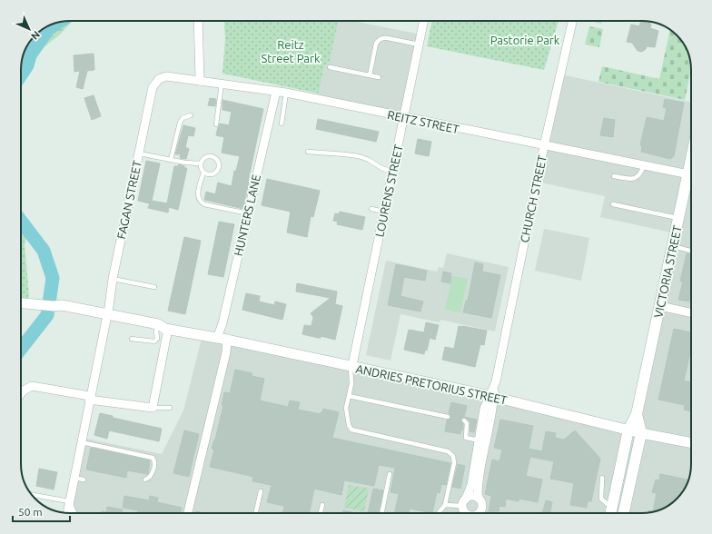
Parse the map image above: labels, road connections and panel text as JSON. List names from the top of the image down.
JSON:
{
  "streets": {
    "main road": ["VICTORIA STREET"],
    "street": [
      "REITZ STREET",
      "LOURENS STREET",
      "CHURCH STREET",
      "FAGAN STREET",
      "HUNTERS LANE",
      "ANDRIES PRETORIUS STREET"
    ]
  },
  "crossings": [
    ["REITZ STREET", "LOURENS STREET"],
    ["REITZ STREET", "CHURCH STREET"],
    ["REITZ STREET", "FAGAN STREET"],
    ["REITZ STREET", "HUNTERS LANE"],
    ["LOURENS STREET", "ANDRIES PRETORIUS STREET"],
    ["CHURCH STREET", "ANDRIES PRETORIUS STREET"],
    ["FAGAN STREET", "ANDRIES PRETORIUS STREET"],
    ["HUNTERS LANE", "ANDRIES PRETORIUS STREET"],
    ["VICTORIA STREET", "ANDRIES PRETORIUS STREET"]
  ],
  "parks": ["Pastorie Park", "Reitz Street Park"],
  "scale_bar": "50 m",
  "north": "bottom right"
}
